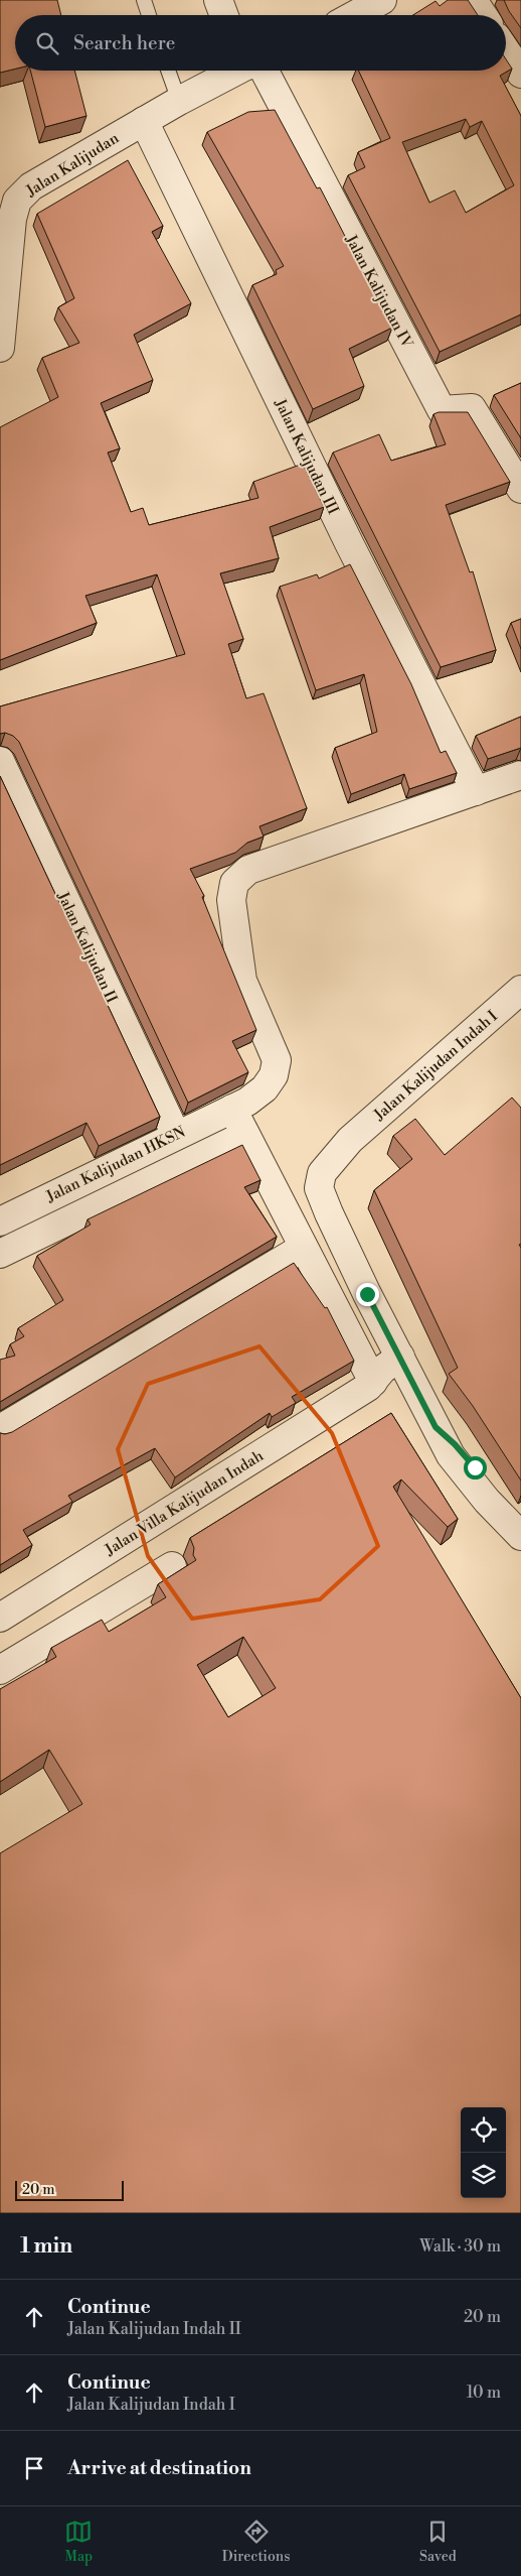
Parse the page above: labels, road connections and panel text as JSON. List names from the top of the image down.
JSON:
{
  "streets": {
    "street": [
      "Jalan Kalijudan",
      "Jalan Kalijudan IV",
      "Jalan Kalijudan III",
      "Jalan Kalijudan II",
      "Jalan Kalijudan Indah I",
      "Jalan Kalijudan HKSN",
      "Jalan Villa Kalijudan Indah"
    ]
  },
  "crossings": [
    ["Jalan Kalijudan", "Jalan Kalijudan III"],
    ["Jalan Kalijudan III", "Jalan Kalijudan HKSN"],
    ["Jalan Kalijudan II", "Jalan Kalijudan HKSN"]
  ],
  "scale_bar": "20 m",
  "page": {
    "search": "Search here",
    "scale": "20 m",
    "heading": ["1 min", "Walk · 30 m"],
    "list": [
      ["Continue", "Jalan Kalijudan Indah II", "20 m"],
      ["Continue", "Jalan Kalijudan Indah I", "10 m"],
      "Arrive at destination"
    ],
    "nav": ["Map", "Directions", "Saved"]
  }
}
